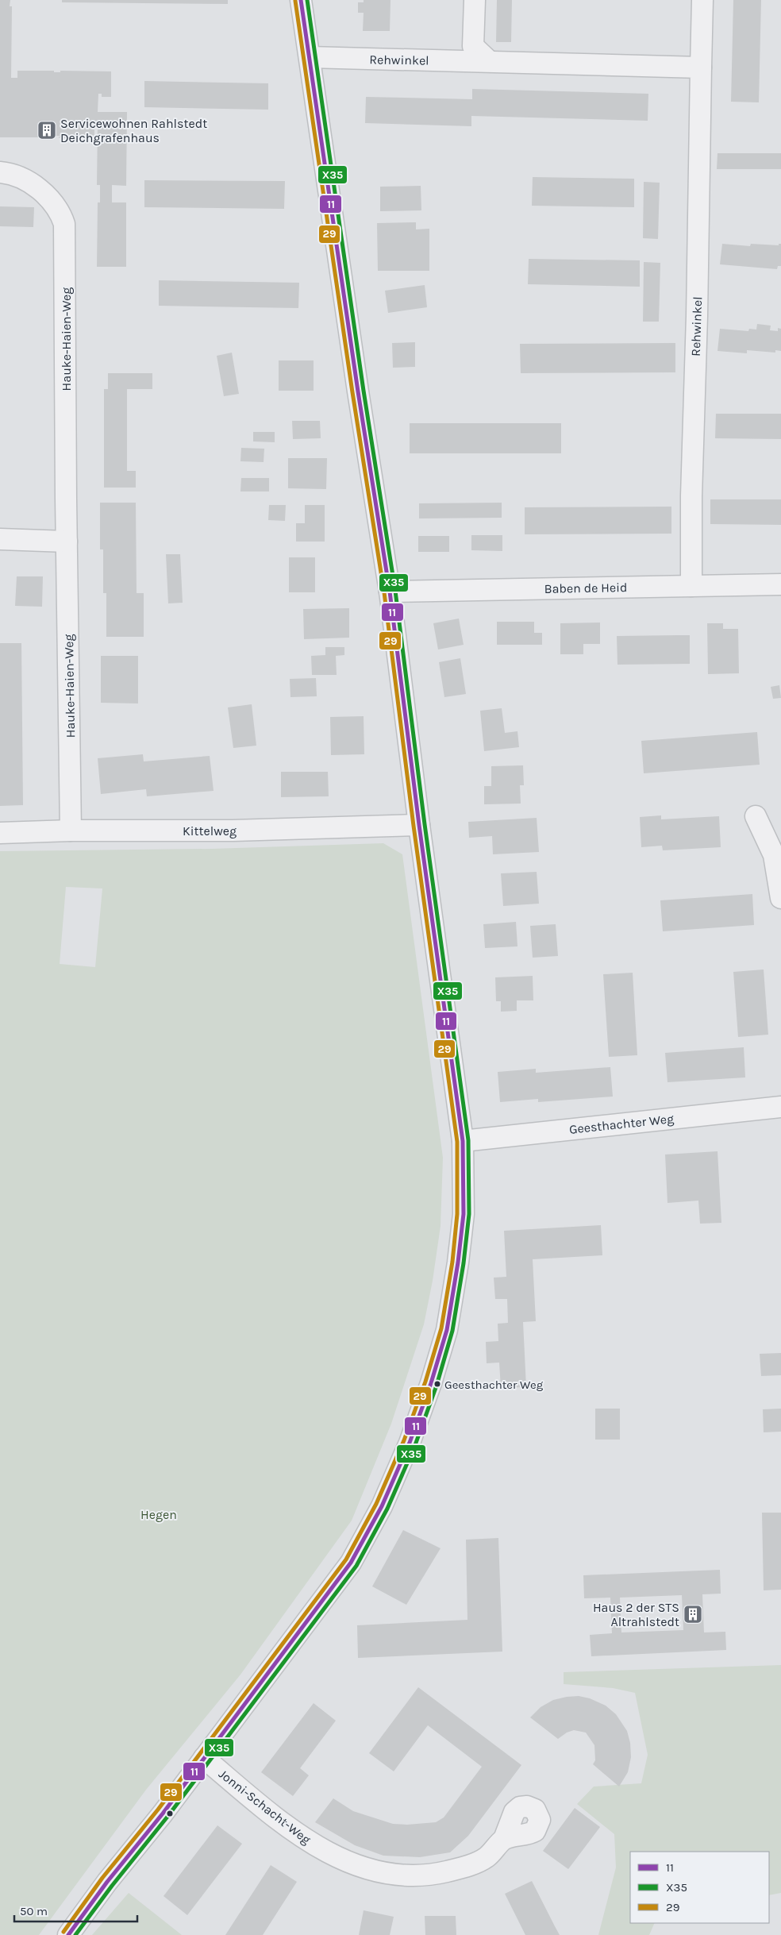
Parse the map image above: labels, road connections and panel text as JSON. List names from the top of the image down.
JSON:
{
  "streets": {
    "street": [
      "Rehwinkel",
      "Hauke-Haien-Weg",
      "Baben de Heid",
      "Kittelweg",
      "Geesthachter Weg",
      "Jonni-Schacht-Weg"
    ]
  },
  "crossings": [
    ["Rehwinkel", "Baben de Heid"],
    ["Hauke-Haien-Weg", "Kittelweg"]
  ],
  "parks": ["Hegen"],
  "places": {
    "building": ["Servicewohnen Rahlstedt Deichgrafenhaus", "Haus 2 der STS Altrahlstedt"],
    "other": ["Geesthachter Weg"]
  },
  "lines": ["transit line 11", "transit line X35", "transit line 29"],
  "legend": ["11", "X35", "29"],
  "scale_bar": "50 m"
}
